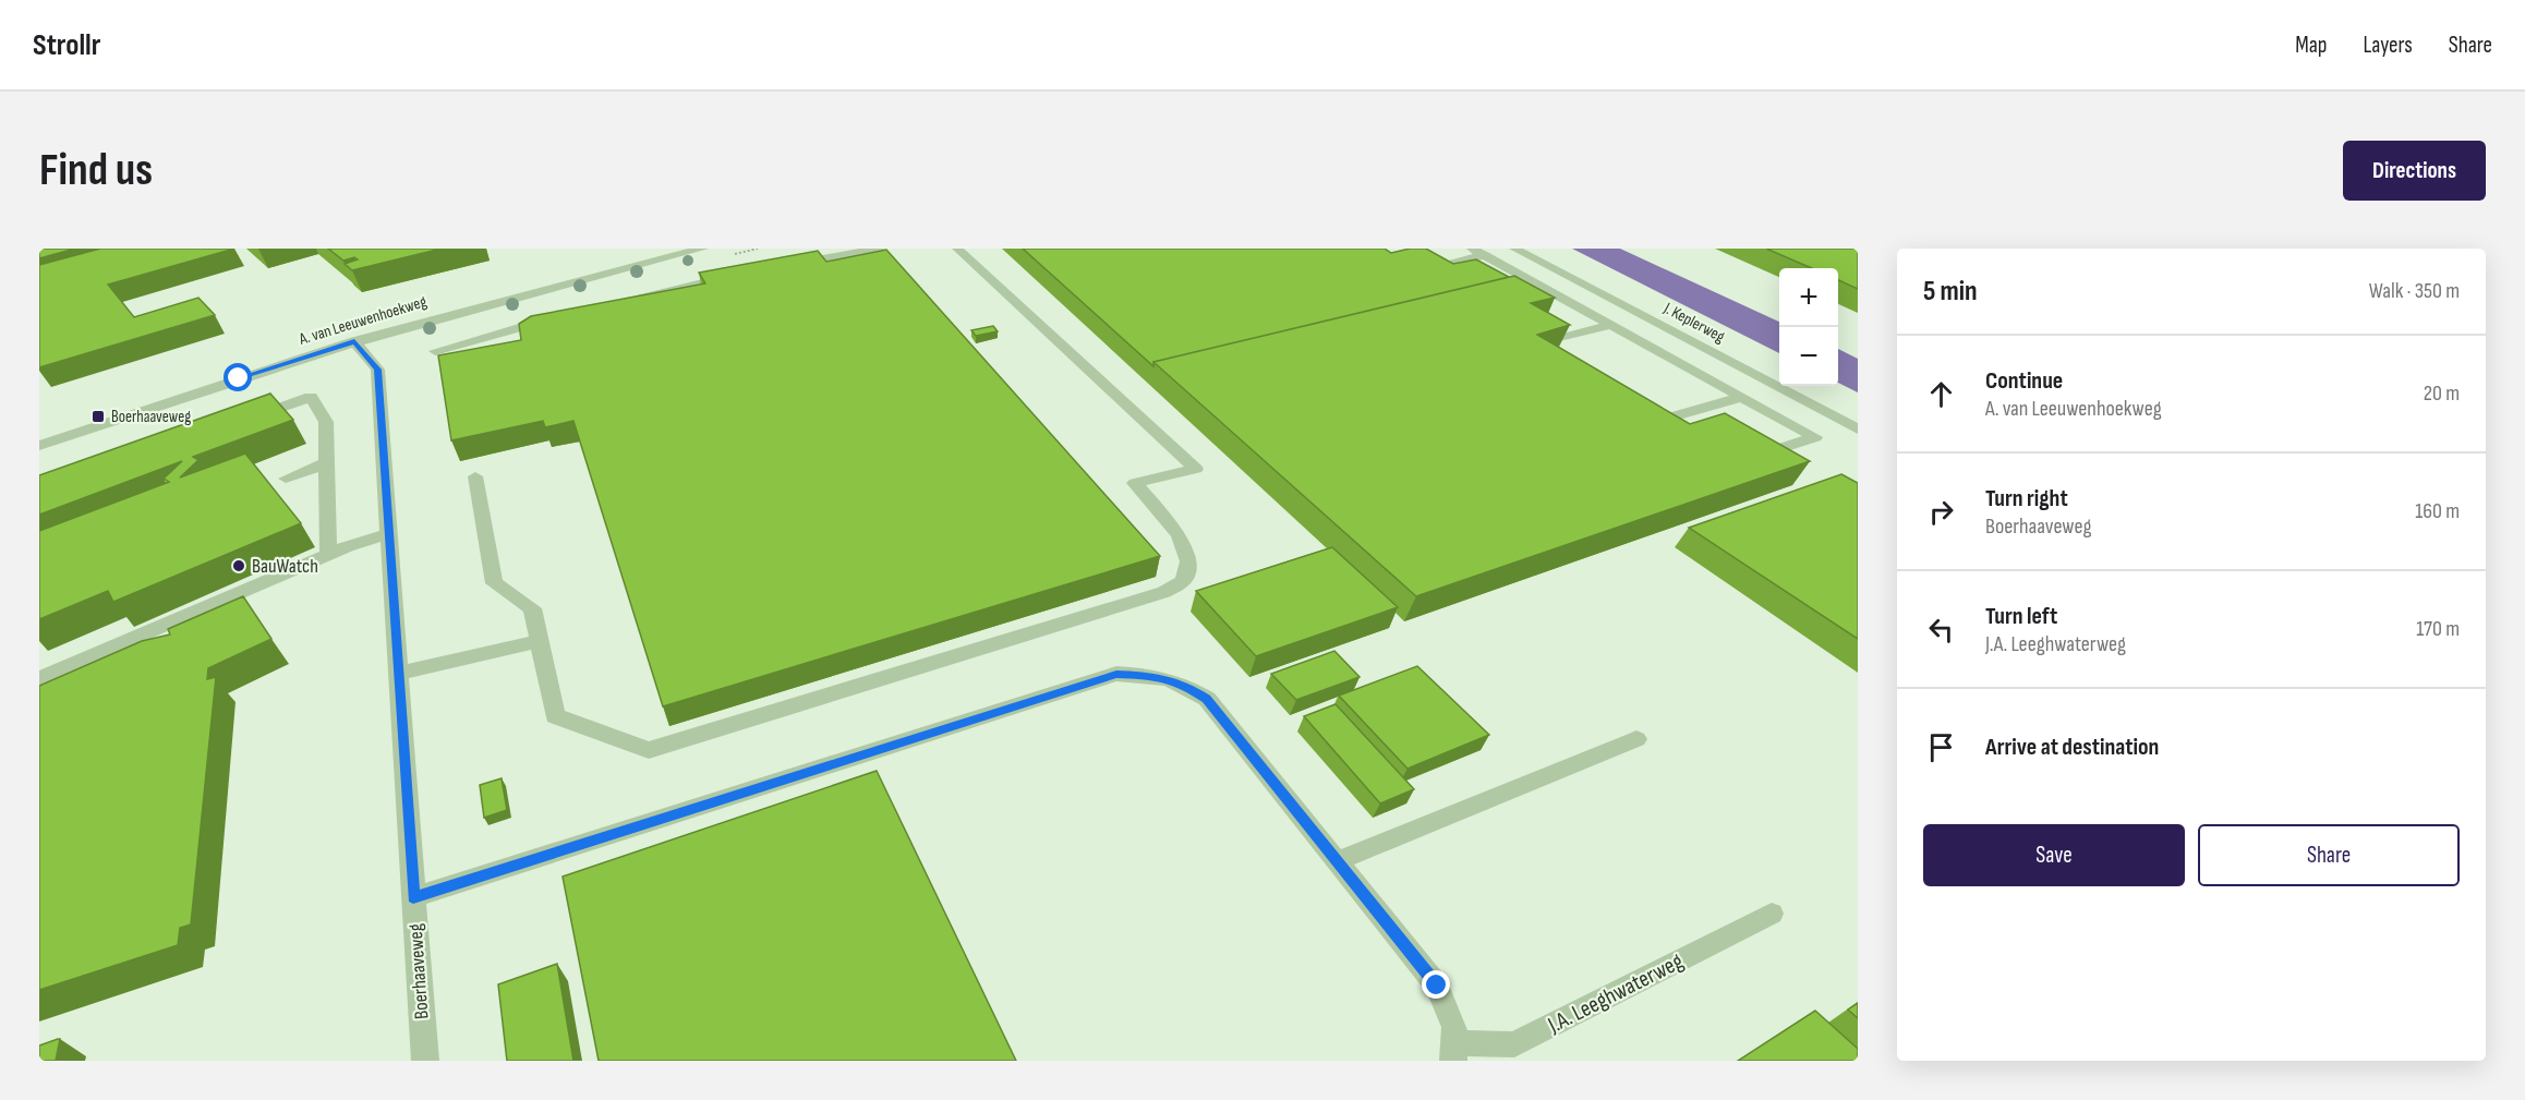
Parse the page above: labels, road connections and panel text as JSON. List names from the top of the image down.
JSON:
{
  "streets": {
    "street": [
      "A. van Leeuwenhoekweg",
      "J. Keplerweg",
      "Boerhaaveweg",
      "J.A. Leeghwaterweg"
    ]
  },
  "crossings": [
    ["A. van Leeuwenhoekweg", "Boerhaaveweg"],
    ["Boerhaaveweg", "J.A. Leeghwaterweg"]
  ],
  "places": {
    "transit": ["Boerhaaveweg"],
    "other": ["BauWatch"]
  },
  "page": {
    "header": "Strollr",
    "nav": ["Map", "Layers", "Share"],
    "buttons": [
      "Directions",
      ["Save", "Share"]
    ],
    "title": "Find us",
    "heading": ["5 min", "Walk · 350 m"],
    "map_buttons": ["+", "−"],
    "list": [
      ["Continue", "A. van Leeuwenhoekweg", "20 m"],
      ["Turn right", "Boerhaaveweg", "160 m"],
      ["Turn left", "J.A. Leeghwaterweg", "170 m"],
      "Arrive at destination"
    ]
  }
}
